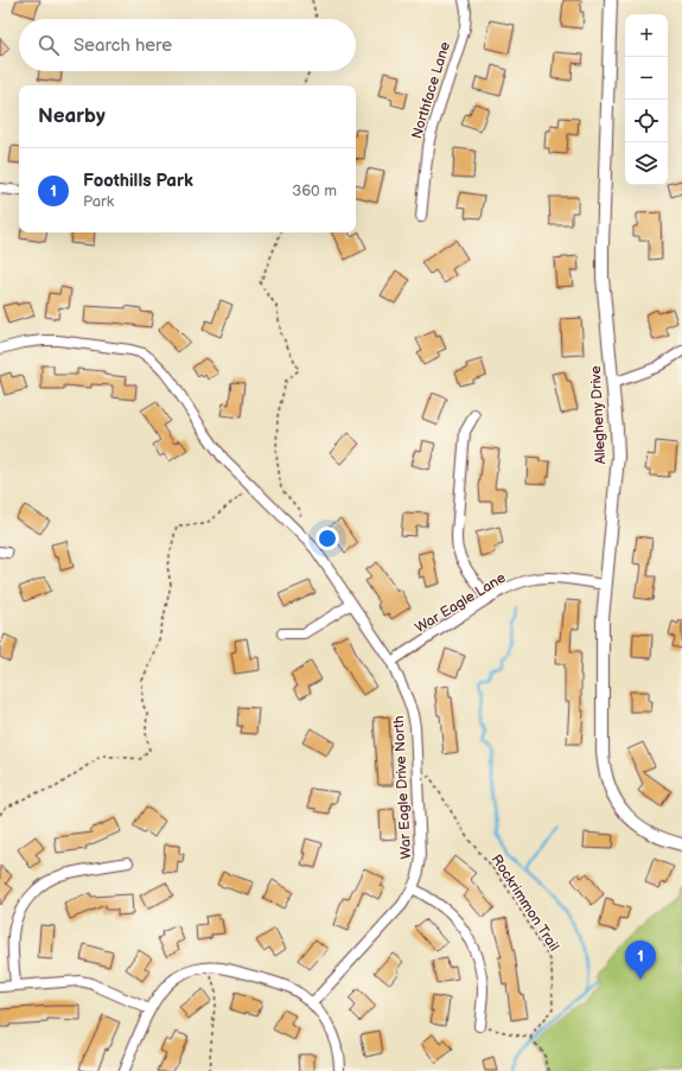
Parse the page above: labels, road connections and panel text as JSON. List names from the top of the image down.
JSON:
{
  "streets": {
    "street": [
      "Northface Lane",
      "Allegheny Drive",
      "War Eagle Lane",
      "War Eagle Drive North"
    ],
    "path": ["Rockrimmon Trail"]
  },
  "crossings": [
    ["Allegheny Drive", "War Eagle Lane"],
    ["War Eagle Lane", "War Eagle Drive North"],
    ["War Eagle Drive North", "Rockrimmon Trail"]
  ],
  "page": {
    "map_buttons": ["+", "−"],
    "search": "Search here",
    "heading": "Nearby",
    "list": [
      {
        "mark": "1",
        "name": "Foothills Park",
        "note": "Park",
        "value": "360 m"
      }
    ],
    "pins": "1"
  }
}
